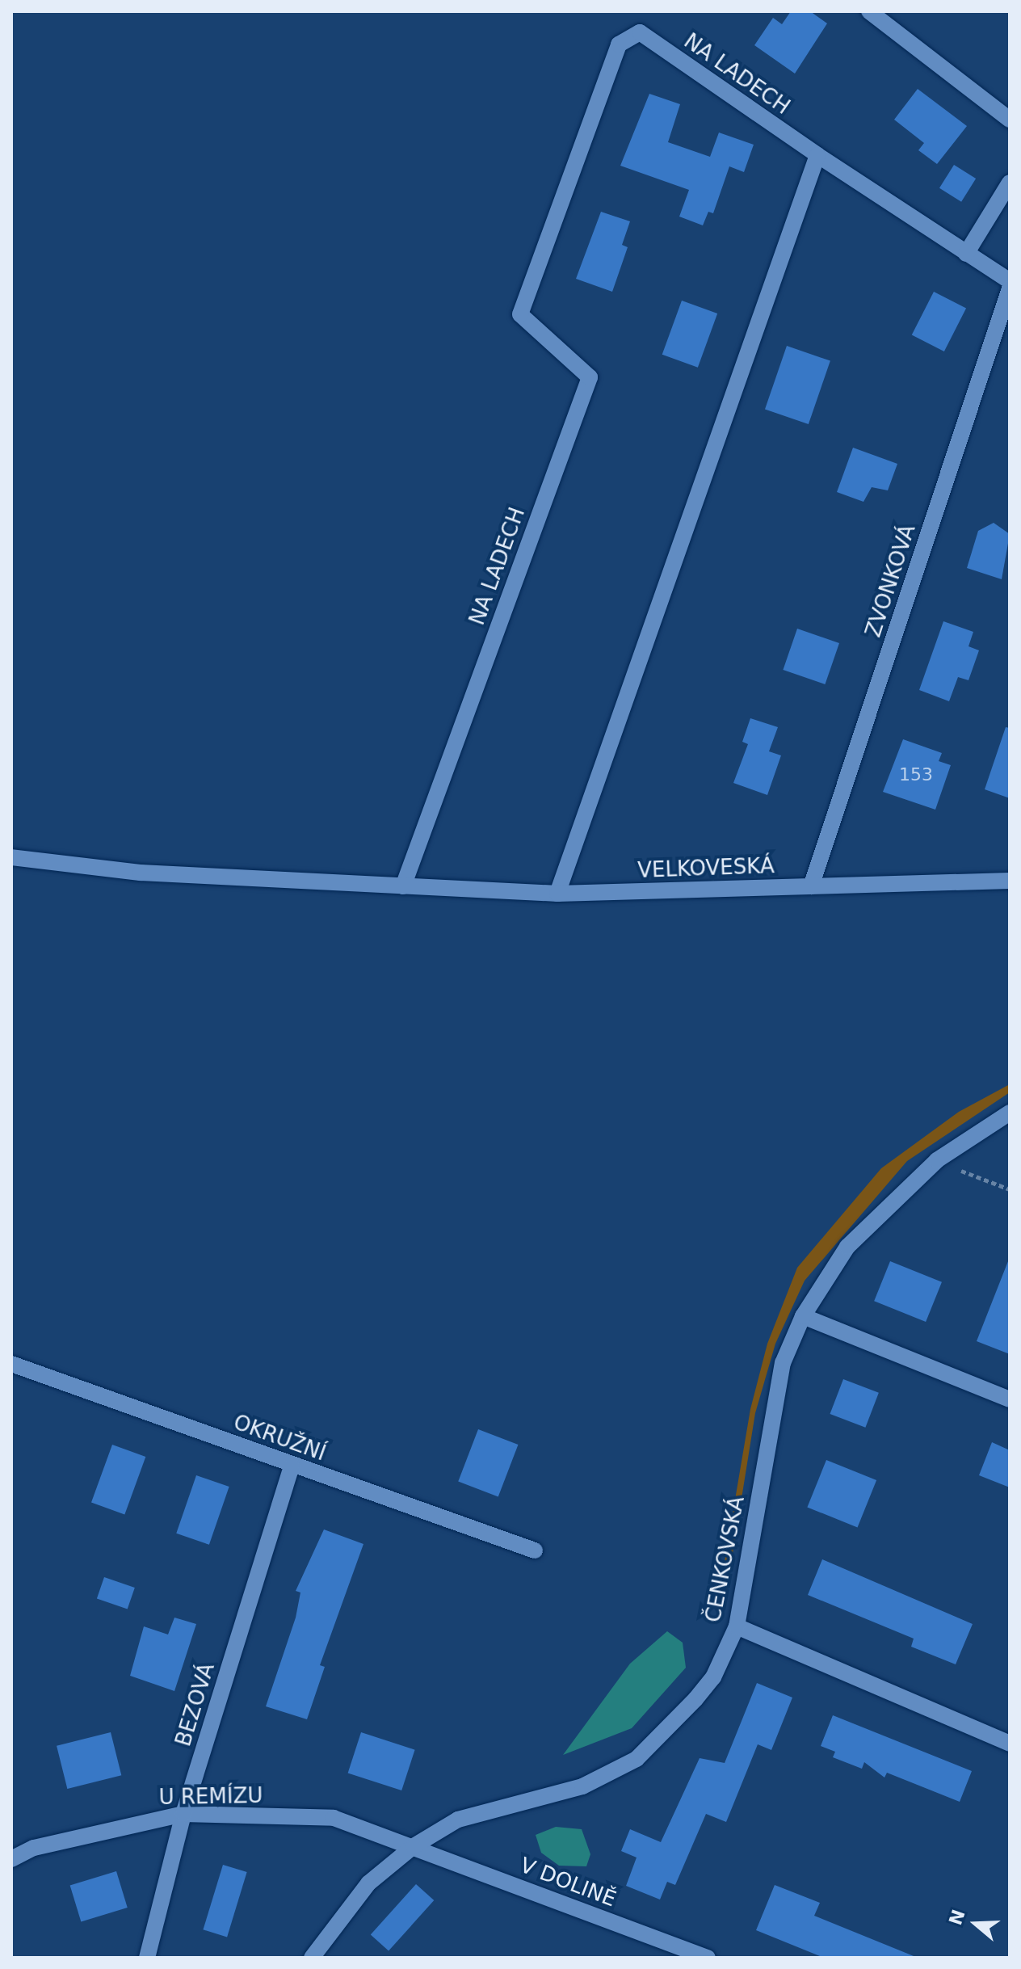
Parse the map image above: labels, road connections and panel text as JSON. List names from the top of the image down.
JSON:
{
  "streets": {
    "street": [
      "NA LADECH",
      "ZVONKOVÁ",
      "VELKOVESKÁ",
      "OKRUŽNÍ",
      "ČENKOVSKÁ",
      "BEZOVÁ",
      "U REMÍZU",
      "V DOLINĚ"
    ]
  },
  "crossings": [
    ["NA LADECH", "VELKOVESKÁ"],
    ["ZVONKOVÁ", "VELKOVESKÁ"],
    ["OKRUŽNÍ", "BEZOVÁ"],
    ["ČENKOVSKÁ", "U REMÍZU"],
    ["ČENKOVSKÁ", "V DOLINĚ"],
    ["BEZOVÁ", "U REMÍZU"],
    ["U REMÍZU", "V DOLINĚ"]
  ],
  "house_numbers": ["153"],
  "north": "left"
}
